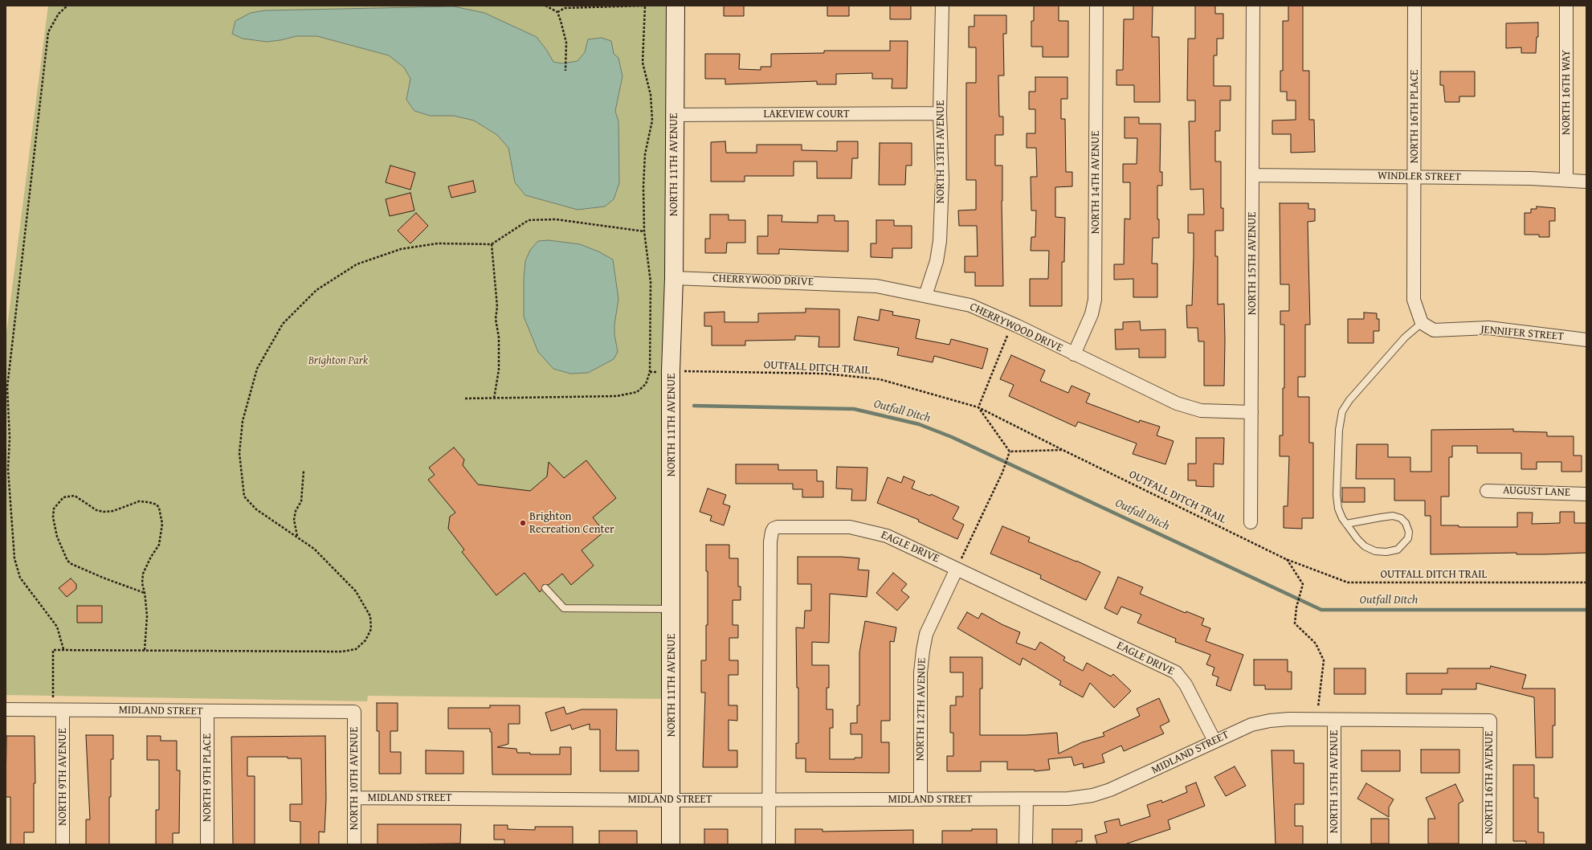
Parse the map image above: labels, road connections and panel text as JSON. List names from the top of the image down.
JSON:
{
  "streets": {
    "street": [
      "NORTH 16TH WAY",
      "LAKEVIEW COURT",
      "NORTH 16TH PLACE",
      "NORTH 13TH AVENUE",
      "NORTH 11TH AVENUE",
      "WINDLER STREET",
      "NORTH 14TH AVENUE",
      "NORTH 15TH AVENUE",
      "CHERRYWOOD DRIVE",
      "JENNIFER STREET",
      "AUGUST LANE",
      "EAGLE DRIVE",
      "NORTH 12TH AVENUE",
      "MIDLAND STREET",
      "NORTH 9TH AVENUE",
      "NORTH 9TH PLACE",
      "NORTH 10TH AVENUE",
      "NORTH 16TH AVENUE"
    ],
    "path": ["OUTFALL DITCH TRAIL"]
  },
  "crossings": [
    ["NORTH 16TH WAY", "WINDLER STREET"],
    ["LAKEVIEW COURT", "NORTH 13TH AVENUE"],
    ["LAKEVIEW COURT", "NORTH 11TH AVENUE"],
    ["NORTH 16TH PLACE", "WINDLER STREET"],
    ["NORTH 16TH PLACE", "JENNIFER STREET"],
    ["NORTH 13TH AVENUE", "CHERRYWOOD DRIVE"],
    ["NORTH 11TH AVENUE", "CHERRYWOOD DRIVE"],
    ["NORTH 11TH AVENUE", "OUTFALL DITCH TRAIL"],
    ["NORTH 11TH AVENUE", "MIDLAND STREET"],
    ["WINDLER STREET", "NORTH 15TH AVENUE"],
    ["NORTH 14TH AVENUE", "CHERRYWOOD DRIVE"],
    ["NORTH 15TH AVENUE", "CHERRYWOOD DRIVE"],
    ["NORTH 15TH AVENUE", "MIDLAND STREET"],
    ["OUTFALL DITCH TRAIL", "MIDLAND STREET"],
    ["EAGLE DRIVE", "NORTH 12TH AVENUE"],
    ["EAGLE DRIVE", "MIDLAND STREET"],
    ["NORTH 12TH AVENUE", "MIDLAND STREET"],
    ["MIDLAND STREET", "NORTH 9TH AVENUE"],
    ["MIDLAND STREET", "NORTH 9TH PLACE"],
    ["MIDLAND STREET", "NORTH 10TH AVENUE"],
    ["MIDLAND STREET", "NORTH 16TH AVENUE"]
  ],
  "water": ["Outfall Ditch"],
  "parks": ["Brighton Park"],
  "places": ["Brighton Recreation Center"]
}
